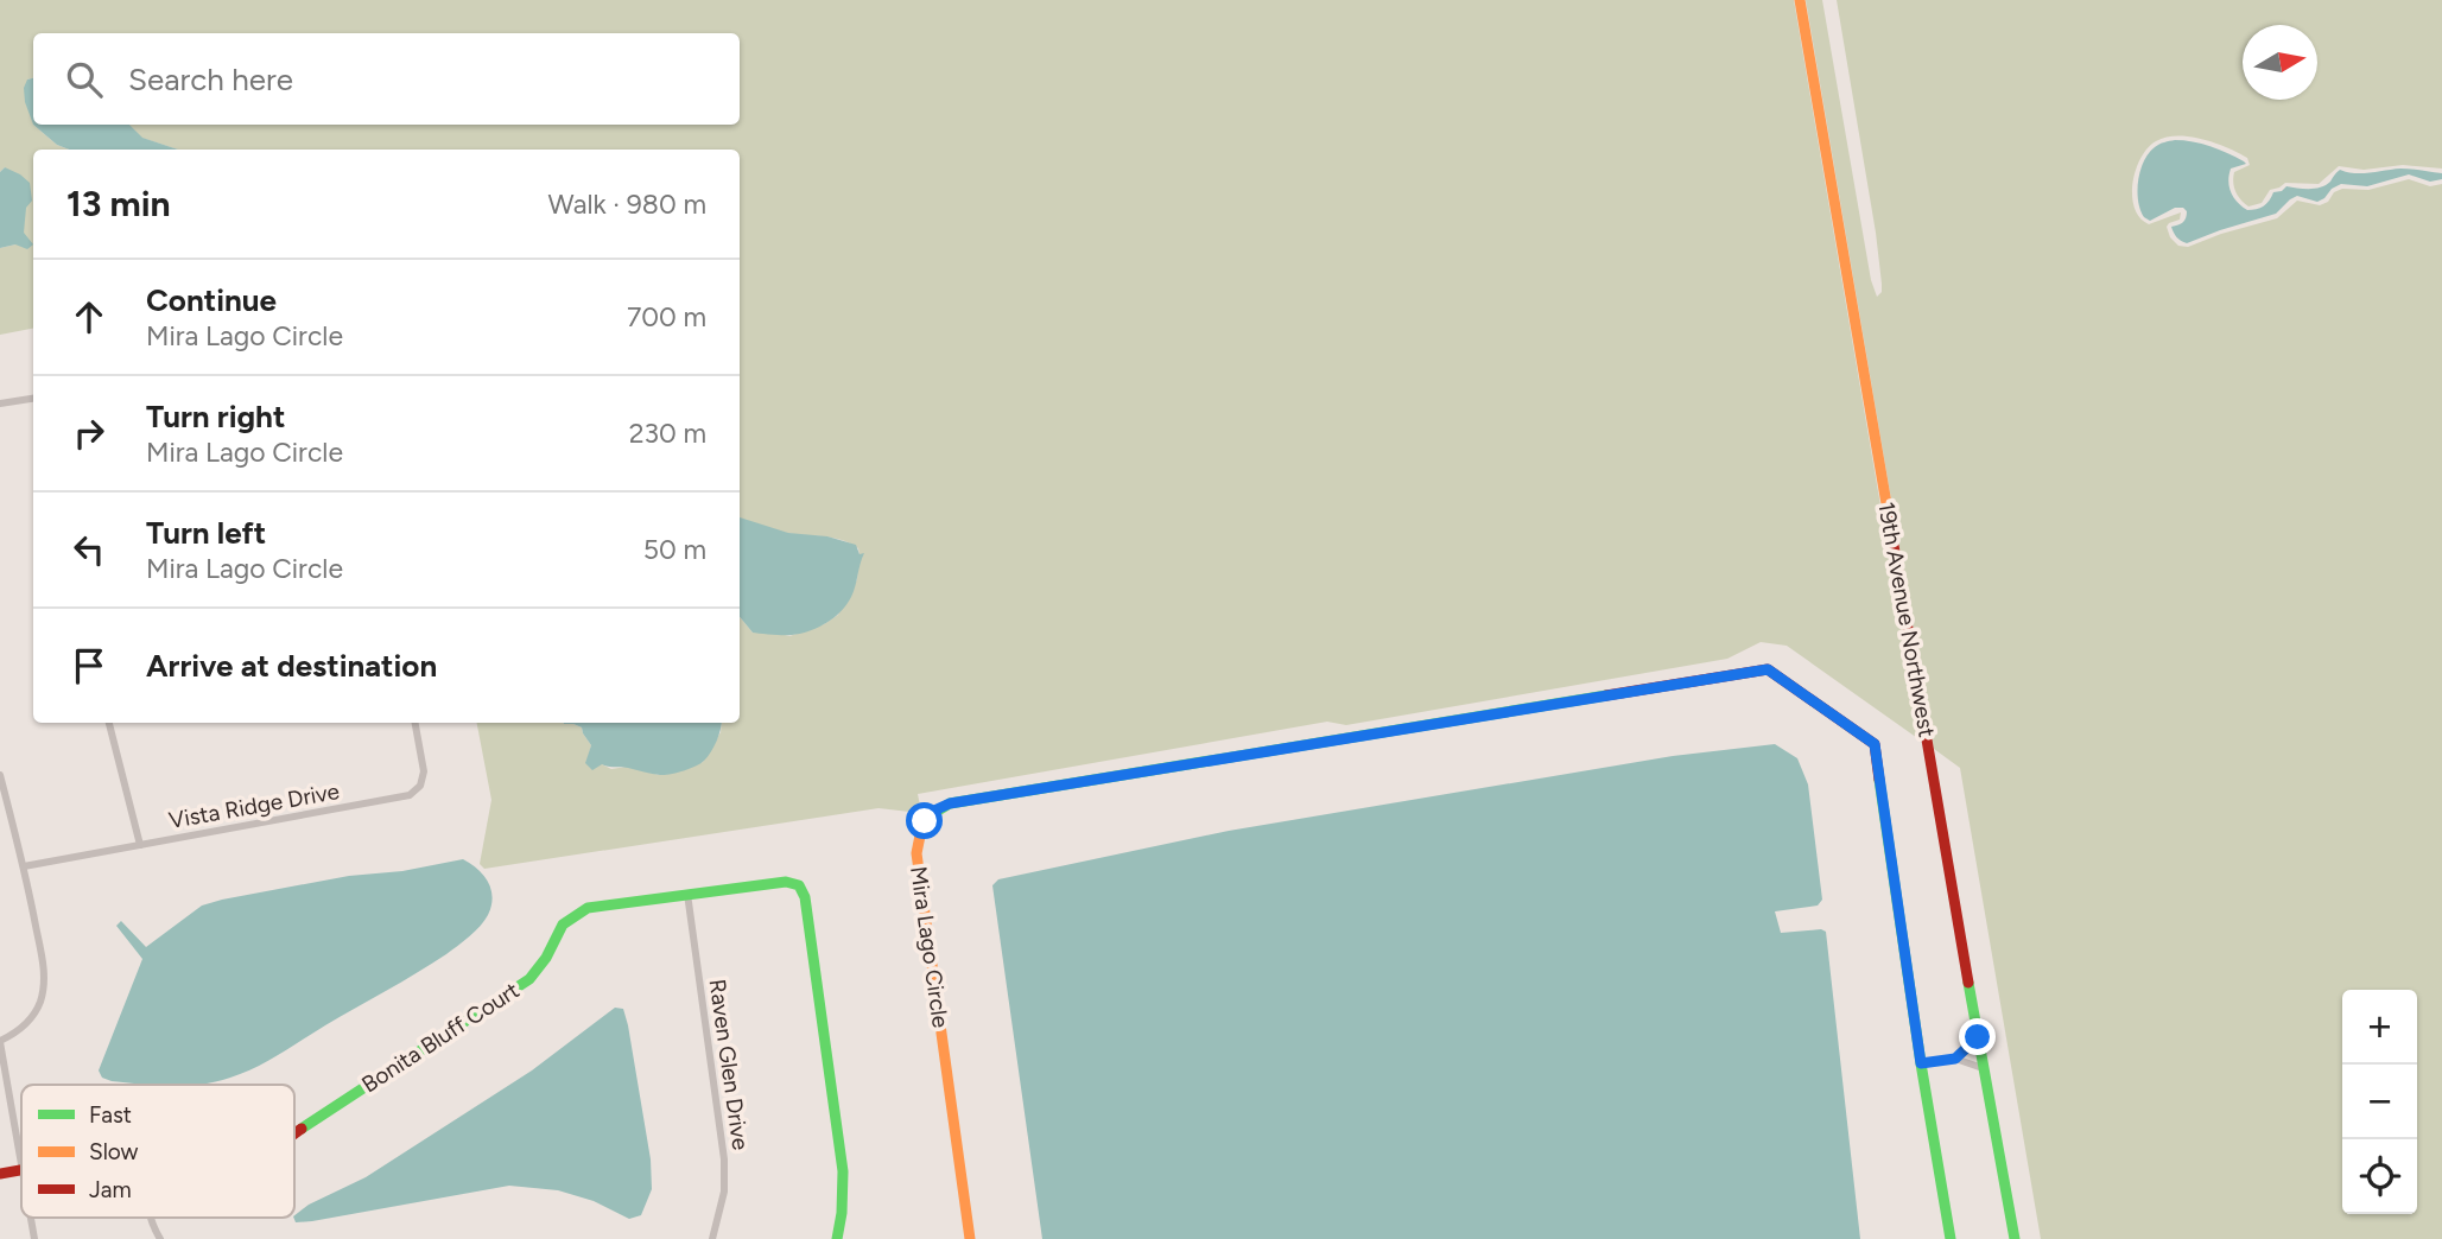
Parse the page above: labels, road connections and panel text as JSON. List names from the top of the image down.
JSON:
{
  "streets": {
    "street": [
      "19th Avenue Northwest",
      "Vista Ridge Drive",
      "Mira Lago Circle",
      "Bonita Bluff Court",
      "Raven Glen Drive"
    ]
  },
  "crossings": [
    ["Bonita Bluff Court", "Raven Glen Drive"]
  ],
  "legend": ["Fast", "Slow", "Jam"],
  "north": "right",
  "page": {
    "search": "Search here",
    "heading": ["13 min", "Walk · 980 m"],
    "list": [
      ["Continue", "Mira Lago Circle", "700 m"],
      ["Turn right", "Mira Lago Circle", "230 m"],
      ["Turn left", "Mira Lago Circle", "50 m"],
      "Arrive at destination"
    ],
    "map_buttons": ["+", "−"]
  }
}
